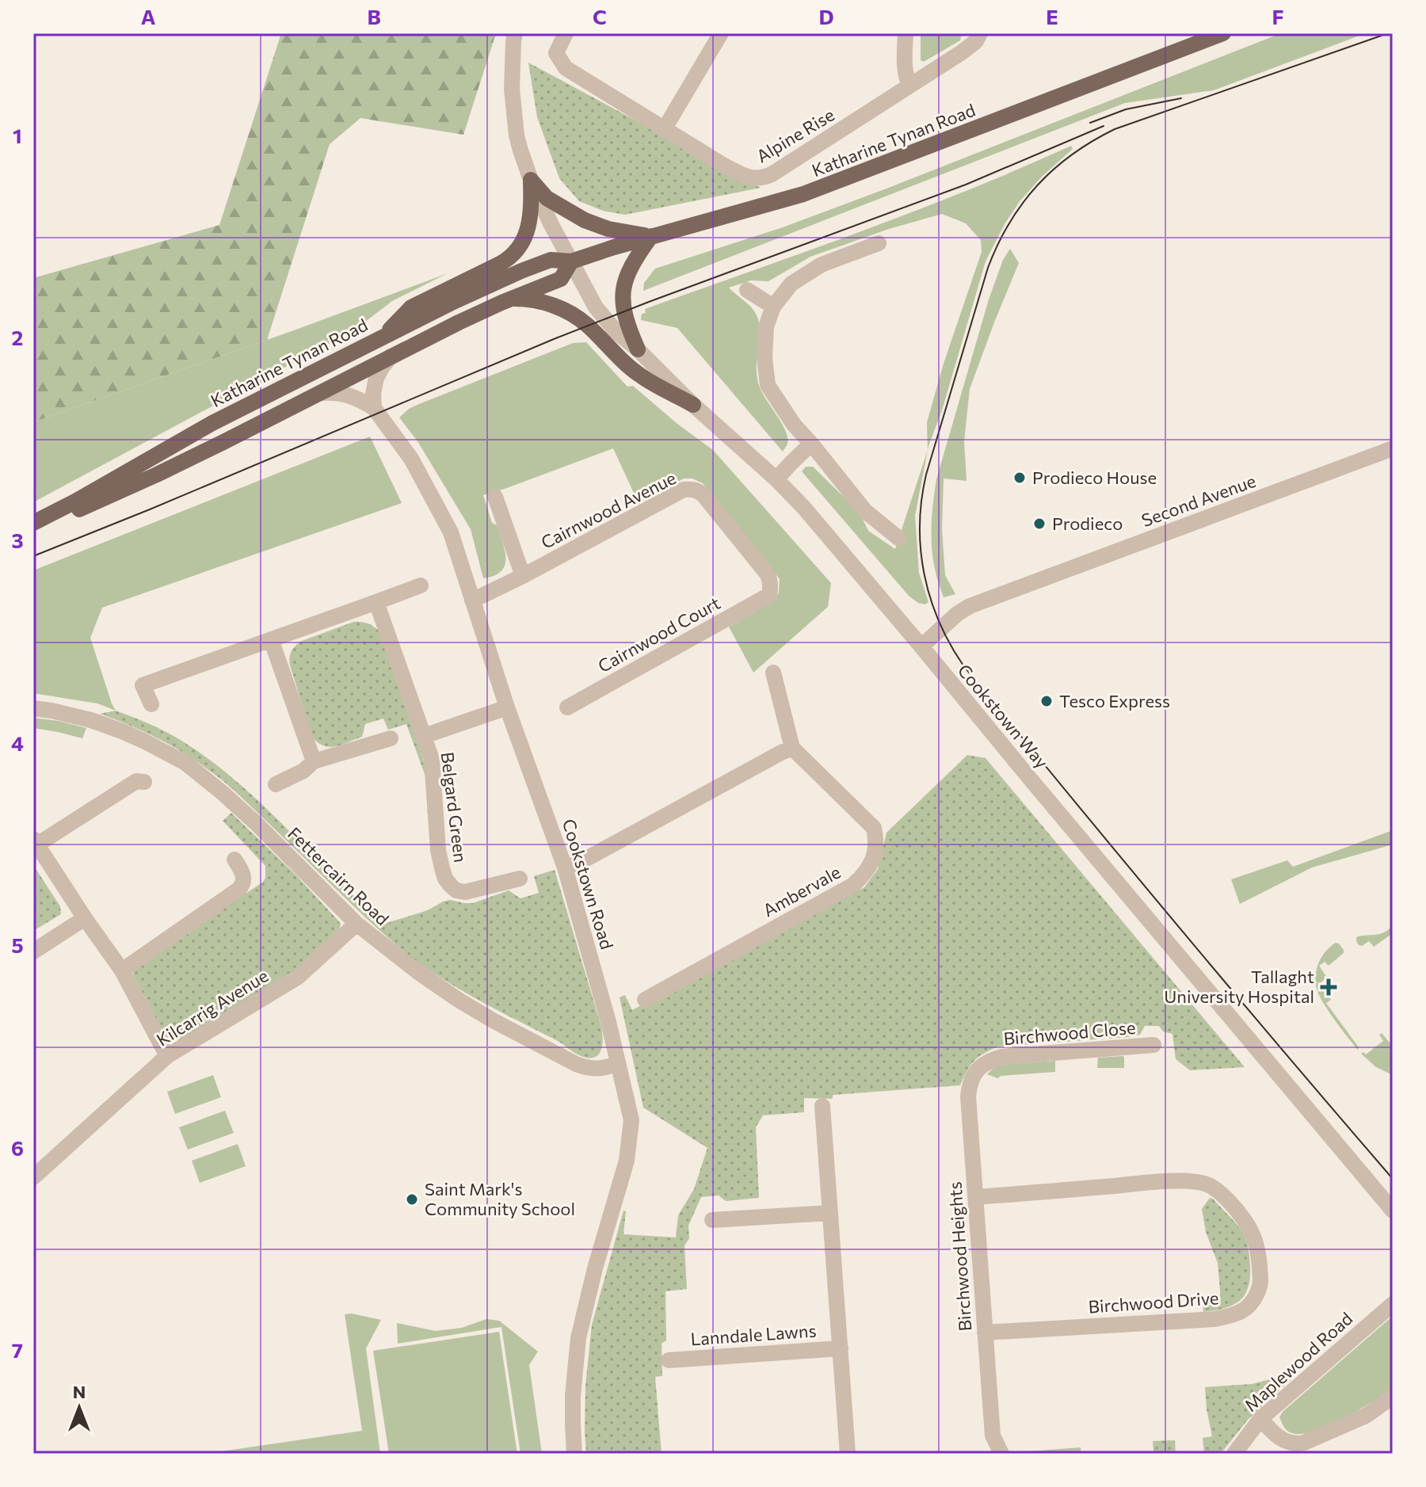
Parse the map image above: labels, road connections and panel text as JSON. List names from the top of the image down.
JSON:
{
  "streets": {
    "main road": ["Katharine Tynan Road"],
    "street": [
      "Alpine Rise",
      "Second Avenue",
      "Cairnwood Avenue",
      "Cairnwood Court",
      "Cookstown Way",
      "Belgard Green",
      "Fettercairn Road",
      "Cookstown Road",
      "Ambervale",
      "Kilcarrig Avenue",
      "Birchwood Close",
      "Birchwood Heights",
      "Birchwood Drive",
      "Lanndale Lawns",
      "Maplewood Road"
    ]
  },
  "crossings": [
    ["Katharine Tynan Road", "Cookstown Way"],
    ["Second Avenue", "Cookstown Way"],
    ["Cairnwood Avenue", "Cairnwood Court"],
    ["Cairnwood Avenue", "Cookstown Road"],
    ["Belgard Green", "Cookstown Road"],
    ["Fettercairn Road", "Cookstown Road"],
    ["Fettercairn Road", "Kilcarrig Avenue"],
    ["Birchwood Close", "Birchwood Heights"],
    ["Birchwood Heights", "Birchwood Drive"]
  ],
  "places": {
    "other": [
      "Prodieco House",
      "Prodieco",
      "Tesco Express",
      "Saint Mark's Community School"
    ],
    "health": ["Tallaght University Hospital"]
  },
  "north": "top",
  "grid": {
    "columns": [
      "A",
      "B",
      "C",
      "D",
      "E",
      "F"
    ],
    "rows": [
      "1",
      "2",
      "3",
      "4",
      "5",
      "6",
      "7"
    ]
  }
}
